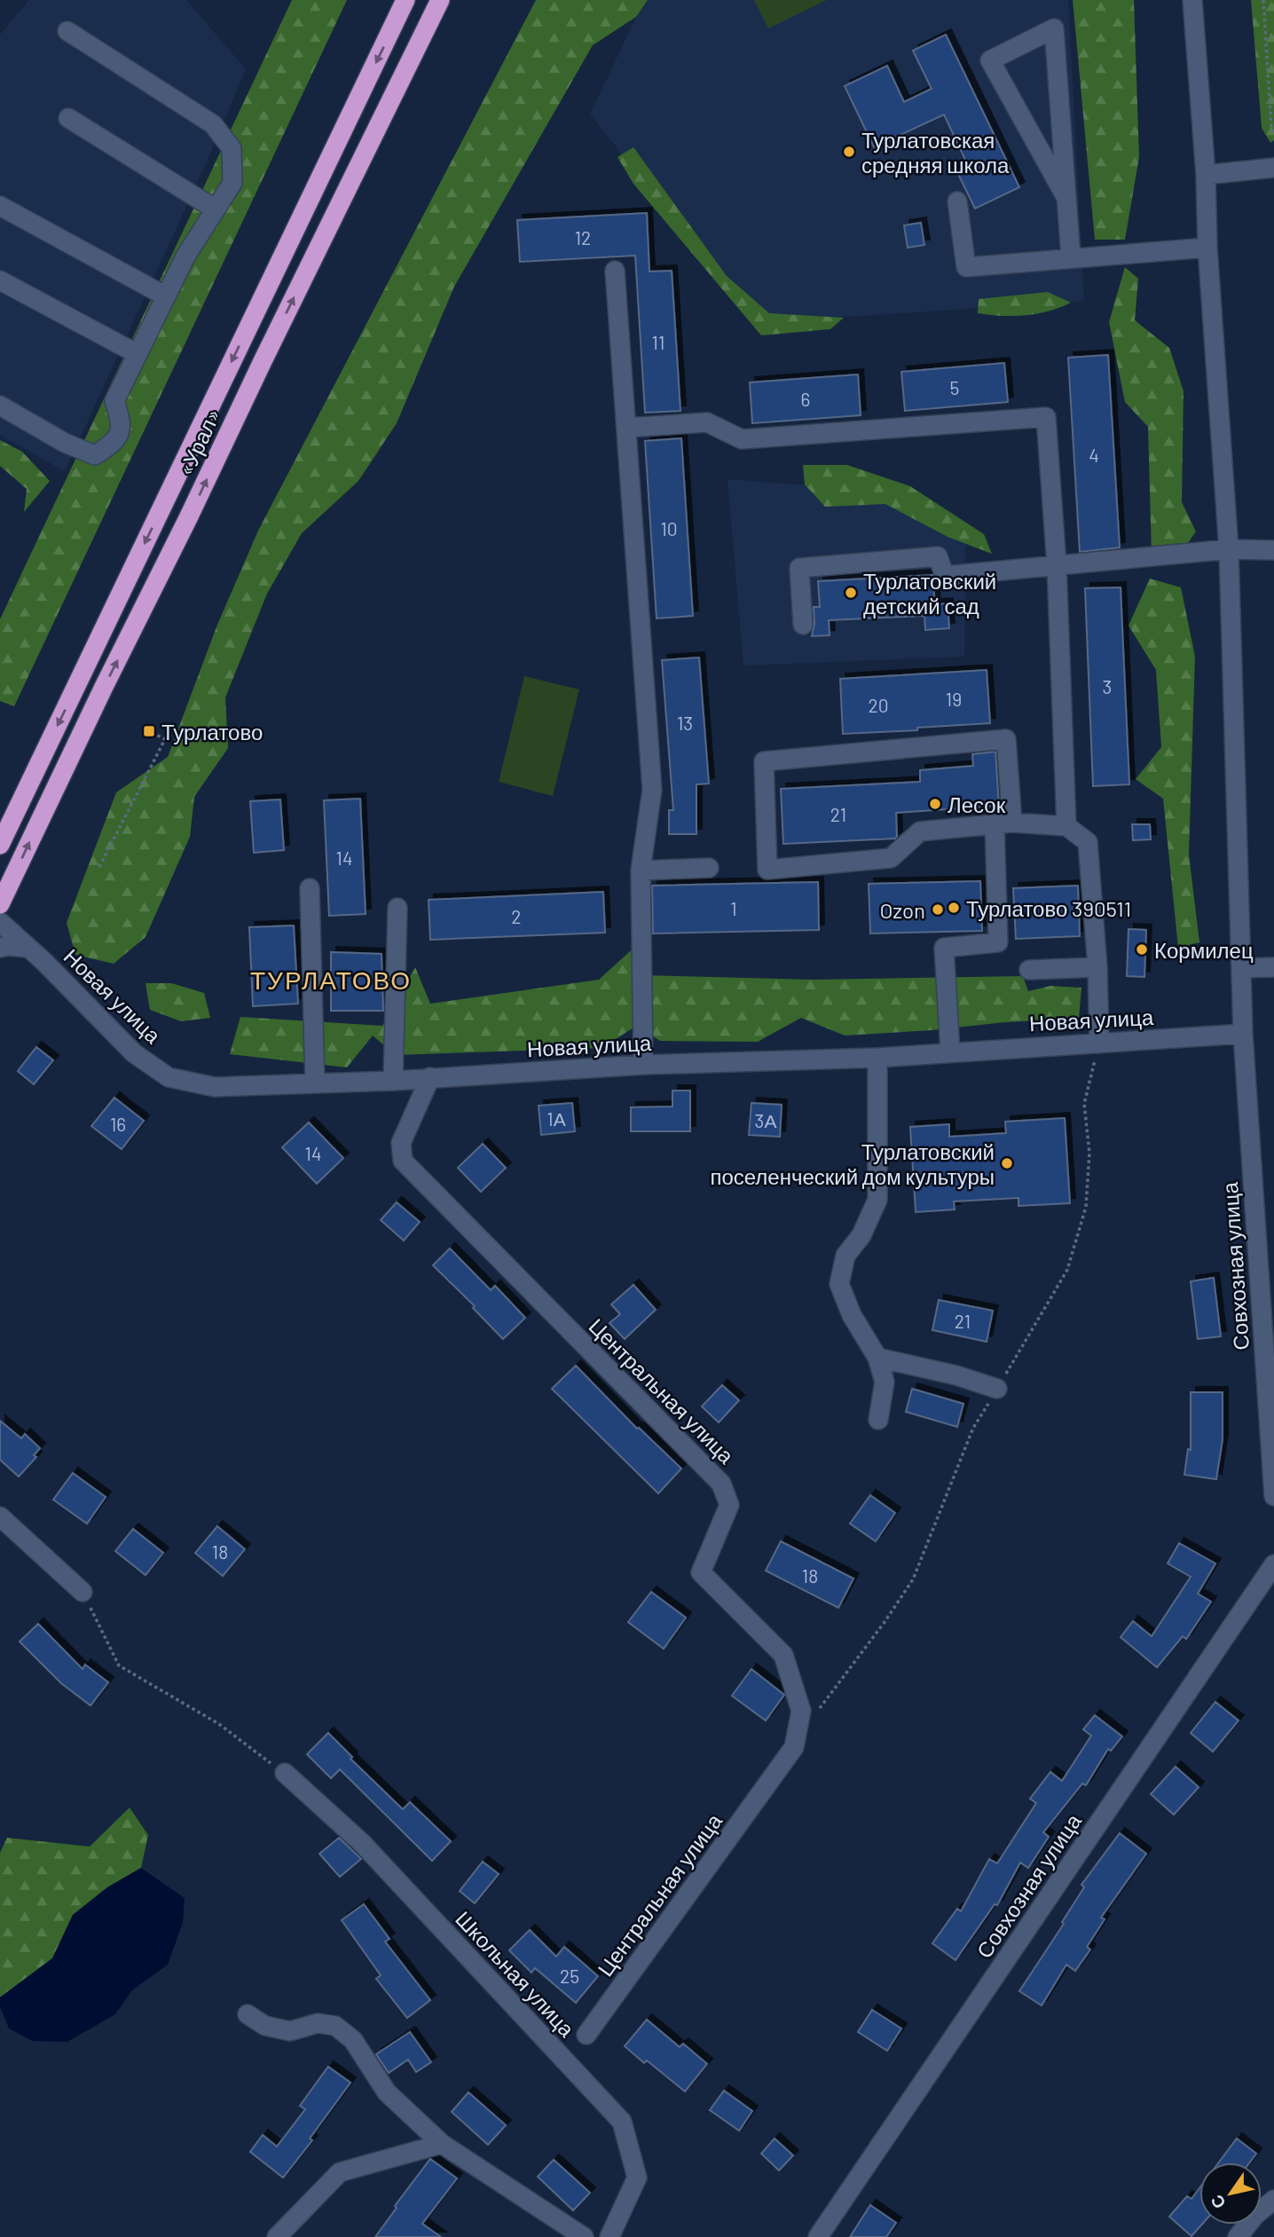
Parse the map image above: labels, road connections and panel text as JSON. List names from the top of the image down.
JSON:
{
  "streets": {
    "highway": ["«Урал»"],
    "street": [
      "Новая улица",
      "Совхозная улица",
      "Центральная улица",
      "Школьная улица"
    ]
  },
  "crossings": [
    ["Новая улица", "Совхозная улица"],
    ["Новая улица", "Центральная улица"]
  ],
  "districts": ["ТУРЛАТОВО"],
  "places": {
    "other": [
      "Турлатовская средняя школа",
      "Турлатовский детский сад",
      "Лесок",
      "Турлатово 390511",
      "Ozon",
      "Кормилец",
      "Турлатовский поселенческий дом культуры"
    ],
    "transit": ["Турлатово"]
  },
  "house_numbers": [
    "12",
    "11",
    "5",
    "6",
    "4",
    "10",
    "3",
    "19",
    "20",
    "13",
    "21",
    "14",
    "1",
    "2",
    "1А",
    "3А",
    "16",
    "14",
    "21",
    "18",
    "18",
    "25"
  ],
  "north": "bottom left"
}
